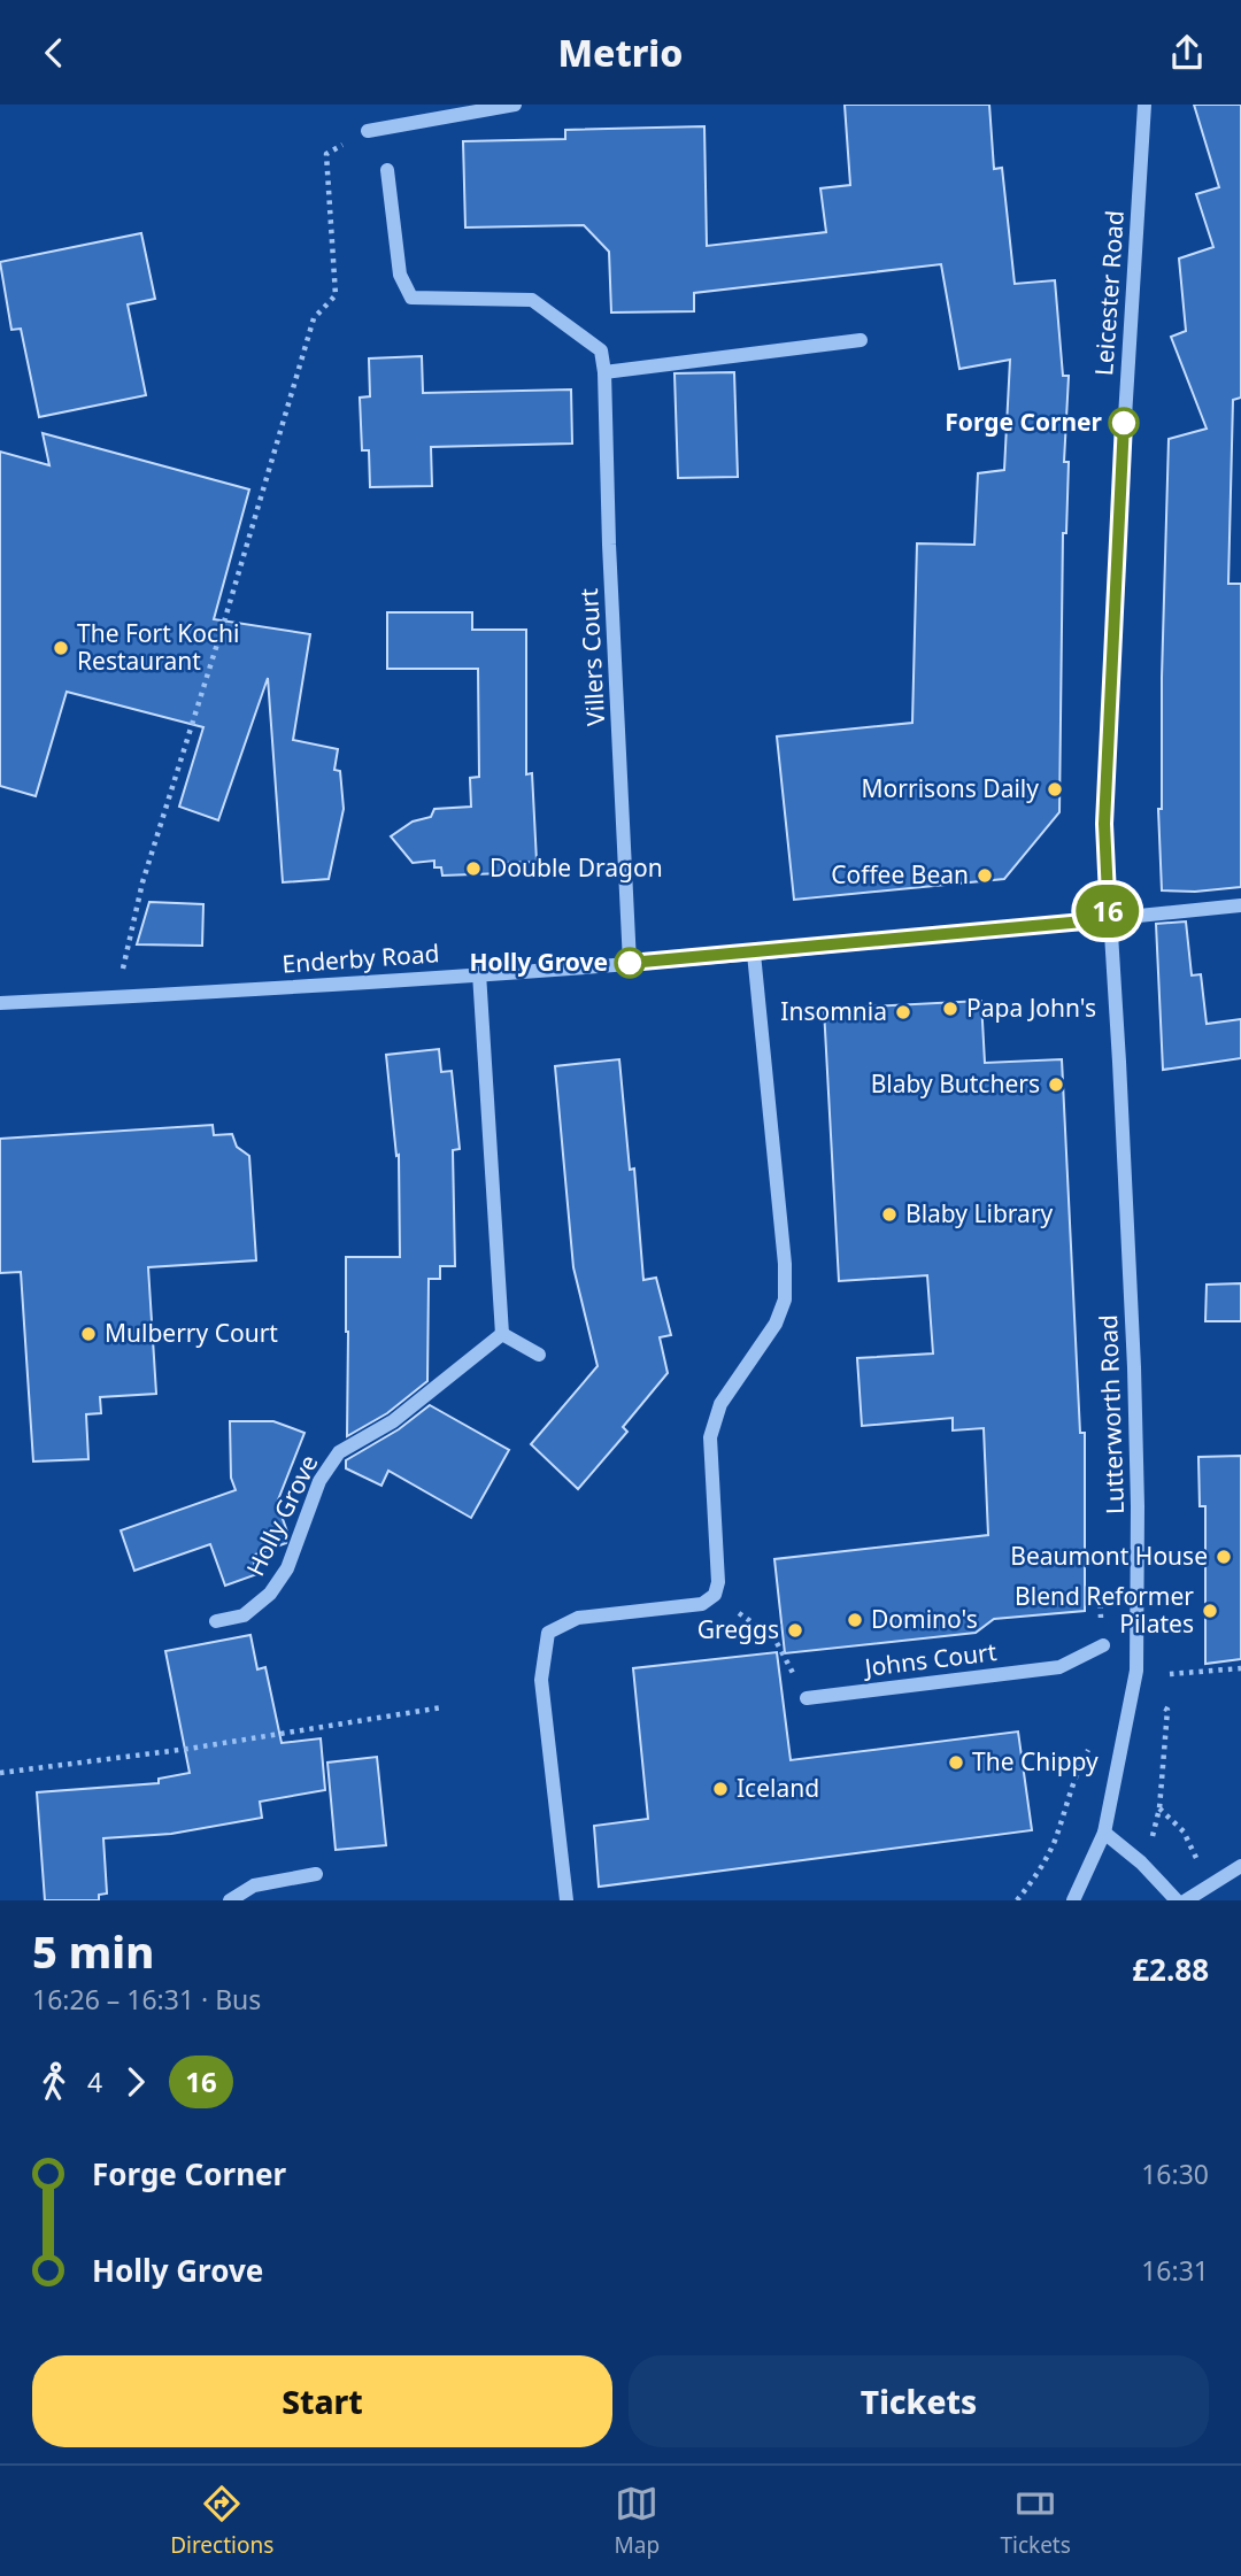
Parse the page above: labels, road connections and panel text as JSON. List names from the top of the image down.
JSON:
{
  "streets": {
    "street": [
      "Leicester Road",
      "Villers Court",
      "Enderby Road",
      "Lutterworth Road",
      "Holly Grove",
      "Johns Court"
    ]
  },
  "crossings": [
    ["Leicester Road", "Enderby Road"],
    ["Leicester Road", "Lutterworth Road"],
    ["Villers Court", "Enderby Road"]
  ],
  "places": [
    "Forge Corner",
    "The Fort Kochi Restaurant",
    "Morrisons Daily",
    "Double Dragon",
    "Coffee Bean",
    "Holly Grove",
    "Papa John's",
    "Insomnia",
    "Blaby Butchers",
    "Blaby Library",
    "Mulberry Court",
    "Beaumont House",
    "Blend Reformer Pilates",
    "Domino's",
    "Greggs",
    "The Chippy",
    "Iceland"
  ],
  "lines": ["bus line 16"],
  "page": {
    "header": "Metrio",
    "on_map": "16",
    "heading": ["5 min", "16:26 – 16:31 · Bus", "£2.88"],
    "legs": ["4", "16"],
    "list": [
      {
        "name": "Forge Corner",
        "value": "16:30"
      },
      {
        "name": "Holly Grove",
        "value": "16:31"
      }
    ],
    "buttons": ["Start", "Tickets"],
    "tabs": ["Directions", "Map", "Tickets"]
  }
}
